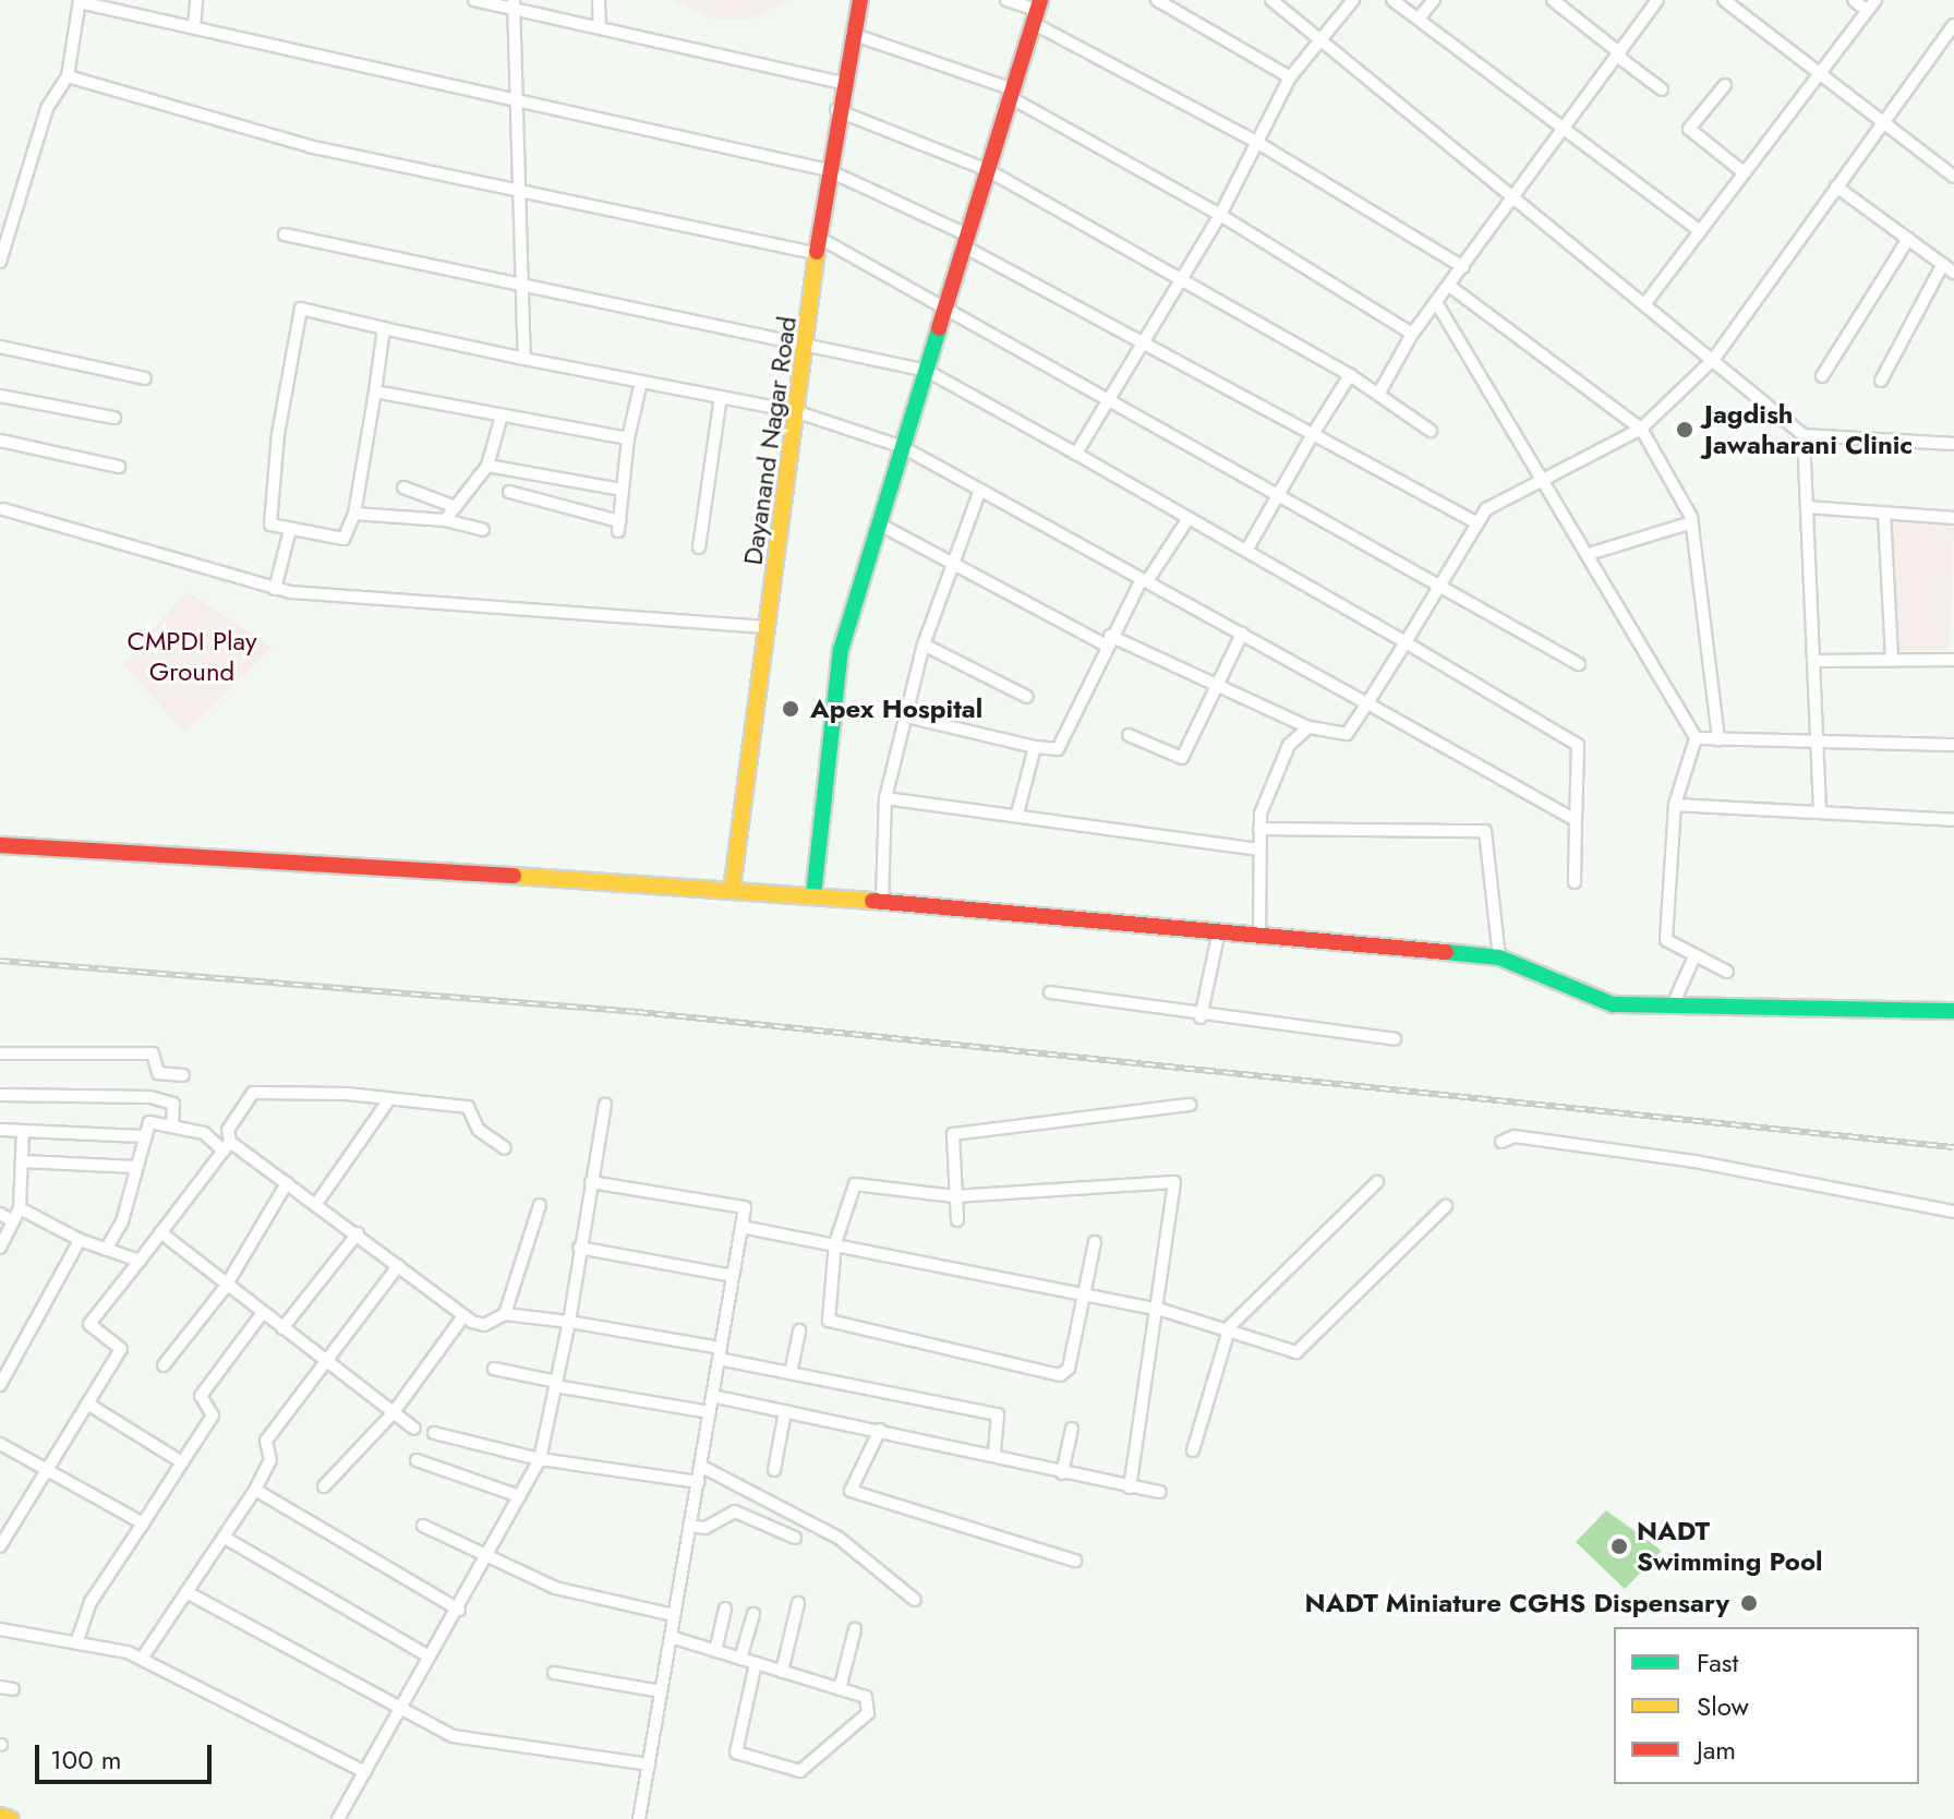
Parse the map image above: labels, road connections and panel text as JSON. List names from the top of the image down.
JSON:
{
  "streets": {
    "street": ["Dayanand Nagar Road"]
  },
  "parks": ["CMPDI Play Ground"],
  "places": [
    "Jagdish Jawaharani Clinic",
    "Apex Hospital",
    "NADT Swimming Pool",
    "NADT Miniature CGHS Dispensary"
  ],
  "legend": ["Fast", "Slow", "Jam"],
  "scale_bar": "100 m"
}
